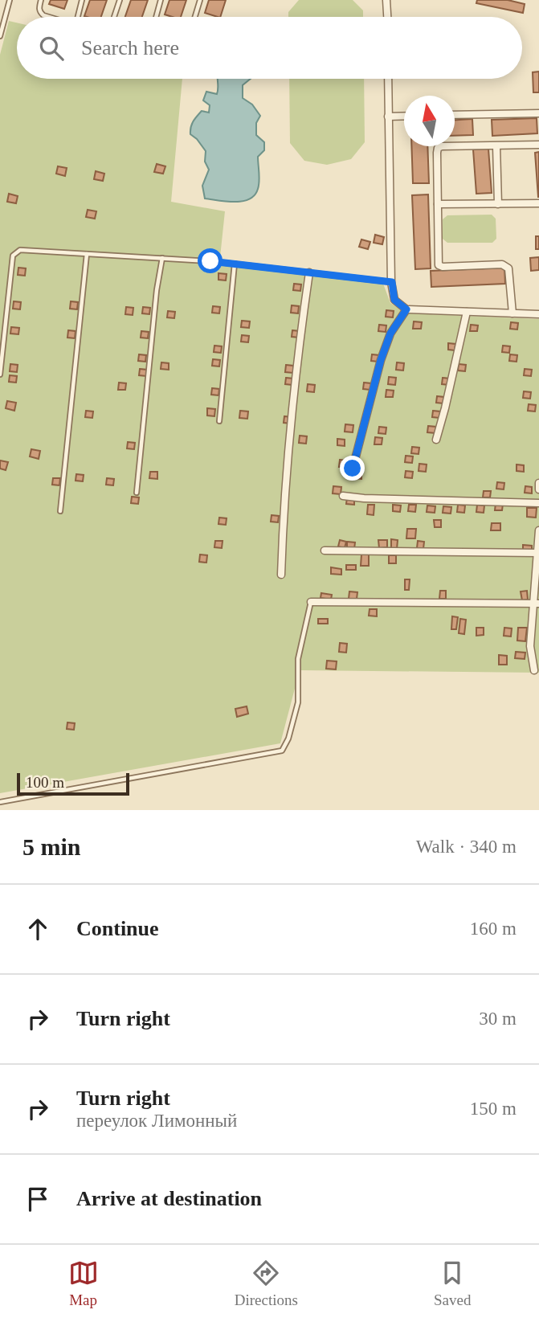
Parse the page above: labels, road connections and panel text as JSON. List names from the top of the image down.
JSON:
{
  "scale_bar": "100 m",
  "north": "top",
  "page": {
    "search": "Search here",
    "scale": "100 m",
    "heading": ["5 min", "Walk · 340 m"],
    "list": [
      ["Continue", "160 m"],
      ["Turn right", "30 m"],
      ["Turn right", "переулок Лимонный", "150 m"],
      "Arrive at destination"
    ],
    "nav": ["Map", "Directions", "Saved"]
  }
}
